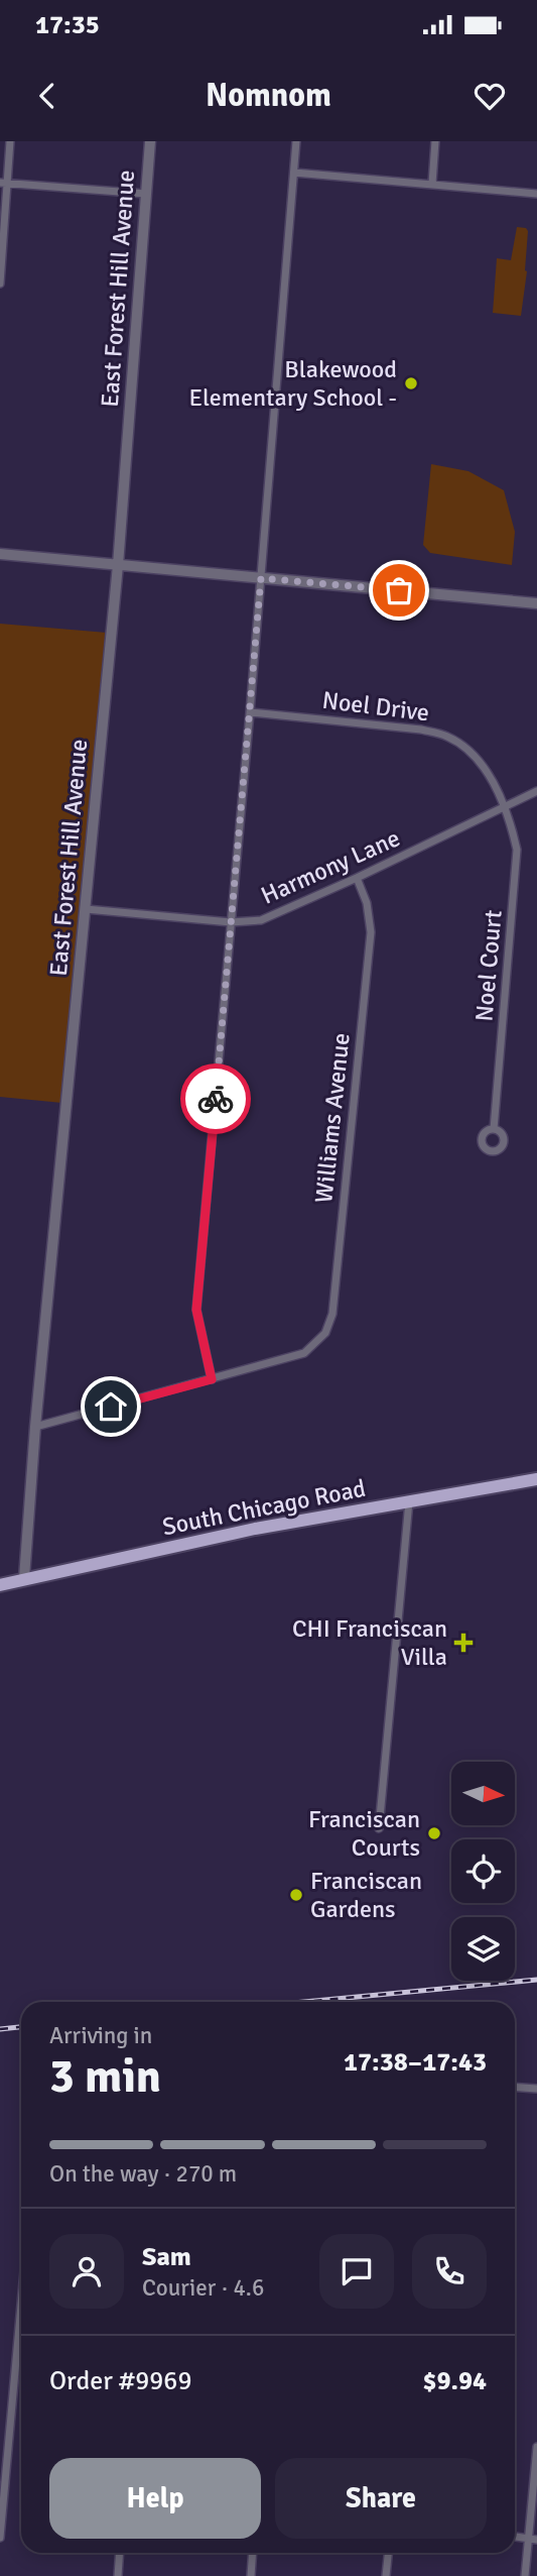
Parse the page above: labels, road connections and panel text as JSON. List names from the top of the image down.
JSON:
{
  "streets": {
    "main road": ["South Chicago Road"],
    "street": [
      "East Forest Hill Avenue",
      "Noel Drive",
      "Harmony Lane",
      "Noel Court",
      "Williams Avenue"
    ]
  },
  "crossings": [
    ["East Forest Hill Avenue", "Harmony Lane"],
    ["East Forest Hill Avenue", "South Chicago Road"],
    ["Noel Drive", "Harmony Lane"],
    ["Noel Drive", "Noel Court"],
    ["Harmony Lane", "Noel Court"],
    ["Harmony Lane", "Williams Avenue"]
  ],
  "places": {
    "other": ["Blakewood Elementary School -", "Franciscan Courts", "Franciscan Gardens"],
    "health": ["CHI Franciscan Villa"]
  },
  "north": "right",
  "page": {
    "status": "17:35",
    "header": "Nomnom",
    "heading": ["3 min", "Arriving in", "17:38–17:43"],
    "panel": [
      "Sam",
      "Courier · 4.6",
      "Order #9969",
      "$9.94"
    ],
    "bar": "On the way · 270 m",
    "buttons": ["Help", "Share"]
  }
}
